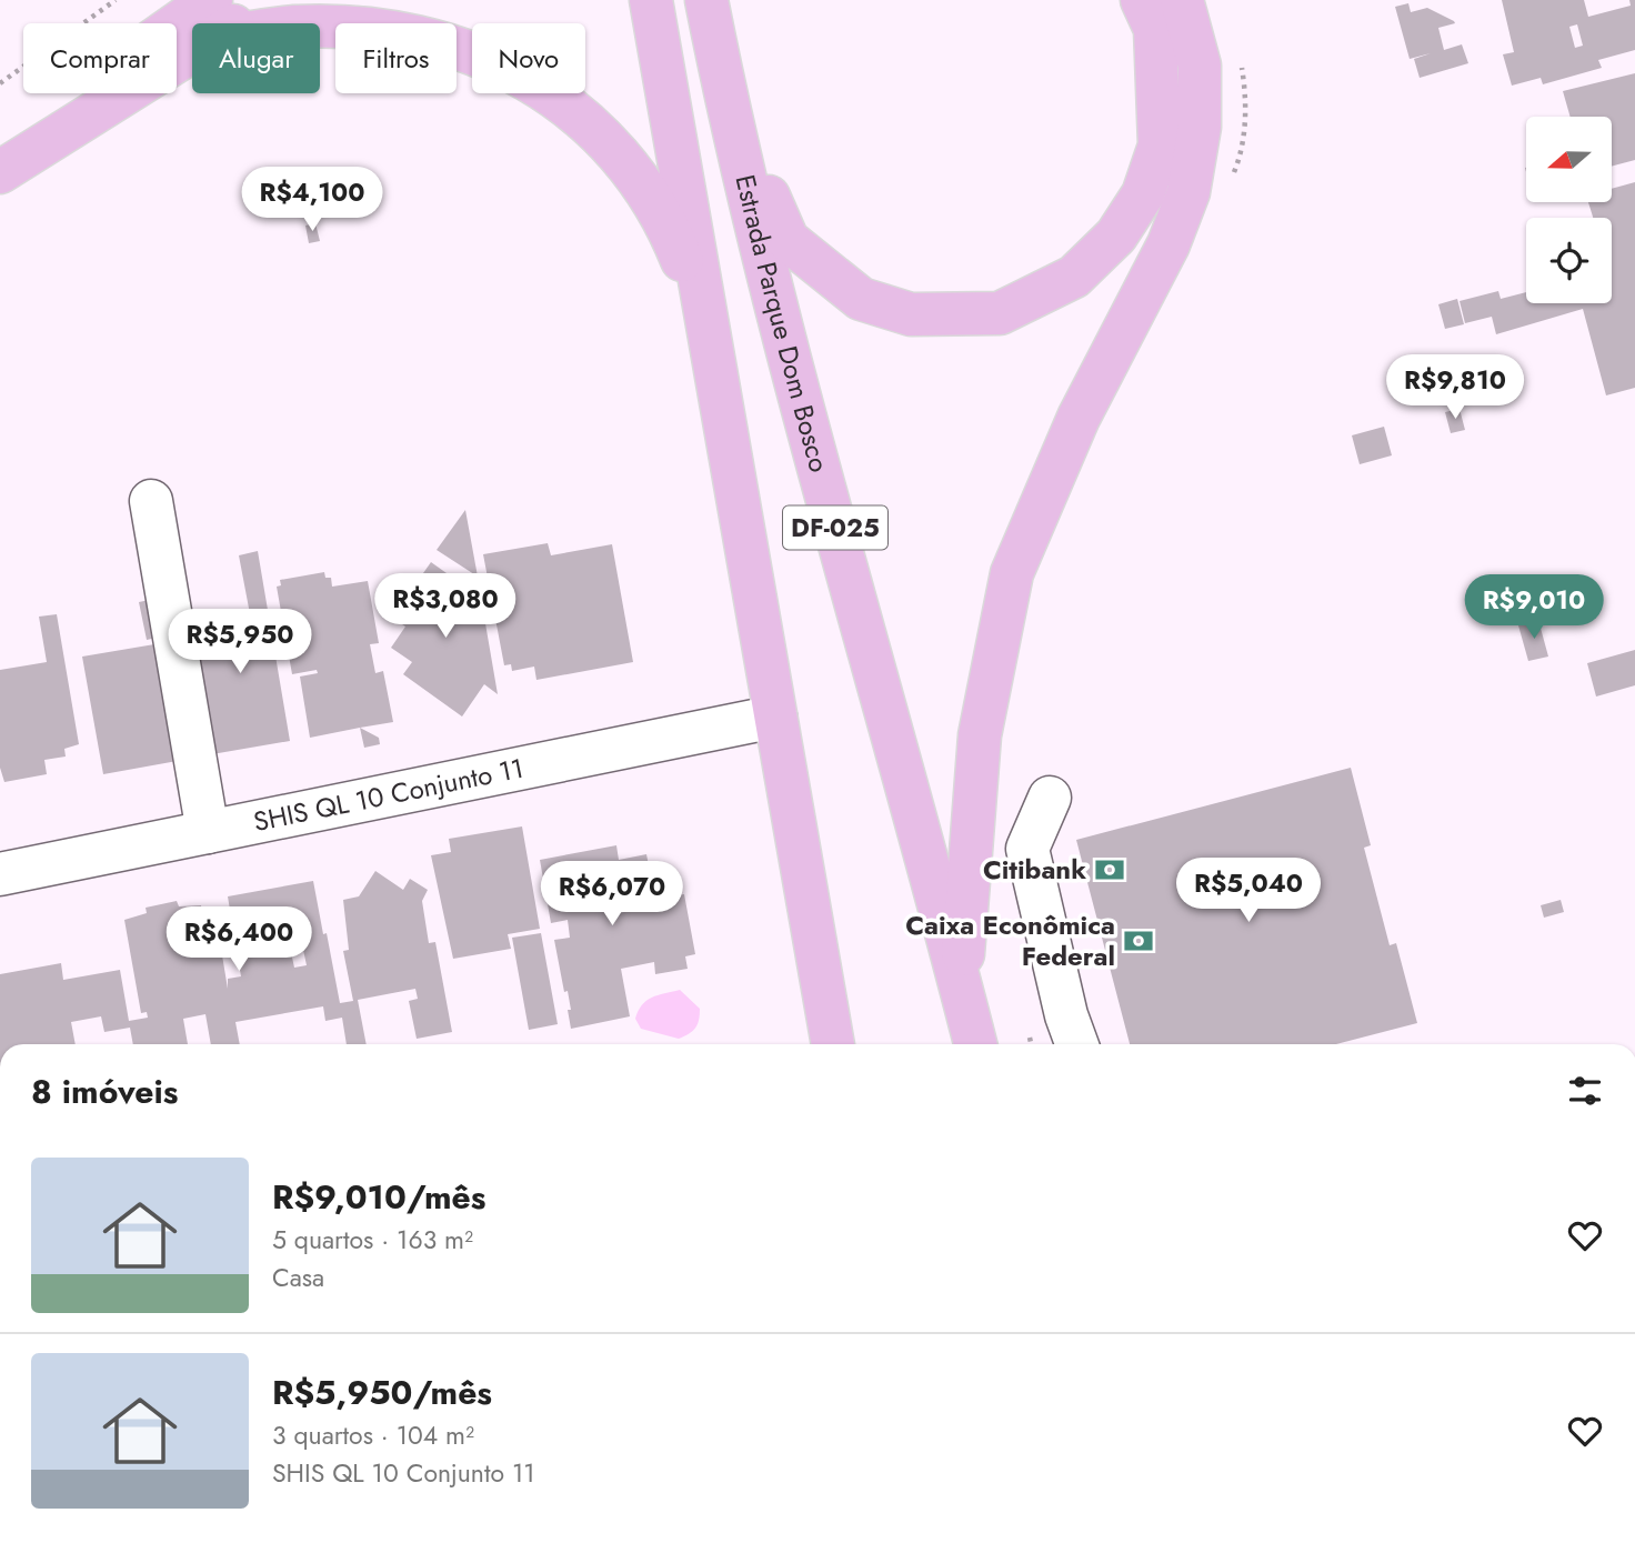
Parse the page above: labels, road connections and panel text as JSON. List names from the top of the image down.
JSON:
{
  "streets": {
    "main road": ["Estrada Parque Dom Bosco", "DF-025"],
    "street": ["SHIS QL 10 Conjunto 11"]
  },
  "crossings": [
    ["DF-025", "SHIS QL 10 Conjunto 11"]
  ],
  "places": {
    "bank": ["Citibank", "Caixa Econômica Federal"]
  },
  "north": "left",
  "page": {
    "chip": [
      "Comprar",
      "Alugar",
      "Filtros",
      "Novo"
    ],
    "price": [
      "R$4,100",
      "R$9,810",
      "R$3,080",
      "R$9,010",
      "R$5,950",
      "R$5,040",
      "R$6,070",
      "R$6,400"
    ],
    "heading": "8 imóveis",
    "list": [
      {
        "name": "R$9,010/mês",
        "note": "5 quartos · 163 m² · Casa"
      },
      {
        "name": "R$5,950/mês",
        "note": "3 quartos · 104 m² · SHIS QL 10 Conjunto 11"
      }
    ]
  }
}
